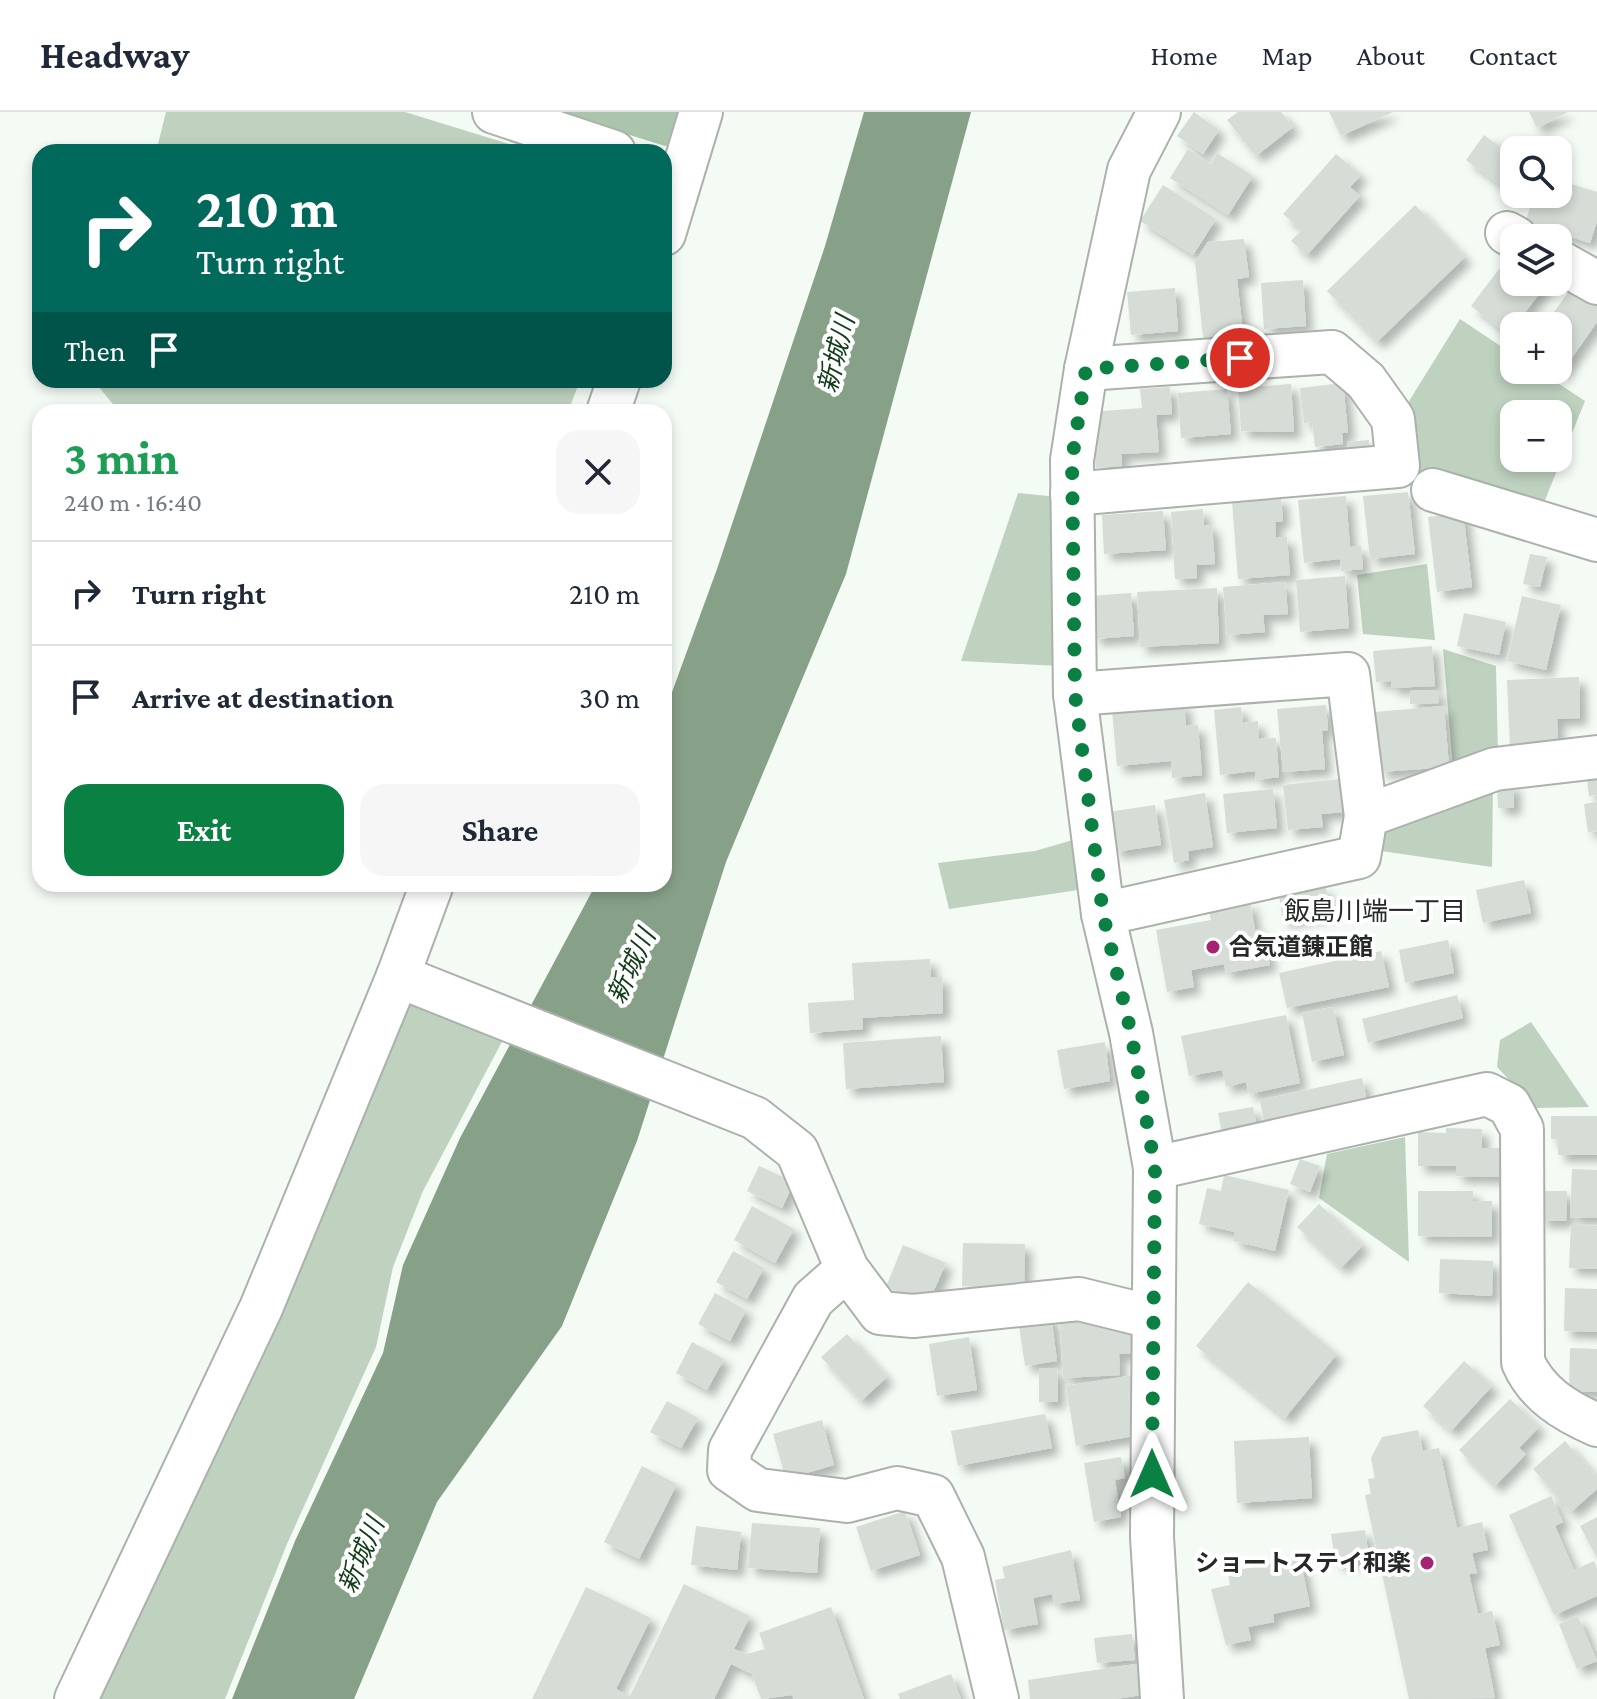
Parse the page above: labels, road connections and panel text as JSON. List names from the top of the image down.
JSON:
{
  "districts": ["飯島川端一丁目"],
  "water": ["新城川"],
  "places": ["合気道錬正館", "ショートステイ和楽"],
  "page": {
    "header": "Headway",
    "nav": [
      "Home",
      "Map",
      "About",
      "Contact"
    ],
    "map_buttons": ["+", "−"],
    "turn": ["210 m", "Turn right"],
    "then": "Then",
    "heading": ["3 min", "240 m · 16:40"],
    "list": [
      {
        "name": "Turn right",
        "value": "210 m"
      },
      {
        "name": "Arrive at destination",
        "value": "30 m"
      }
    ],
    "buttons": ["Exit", "Share"]
  }
}
